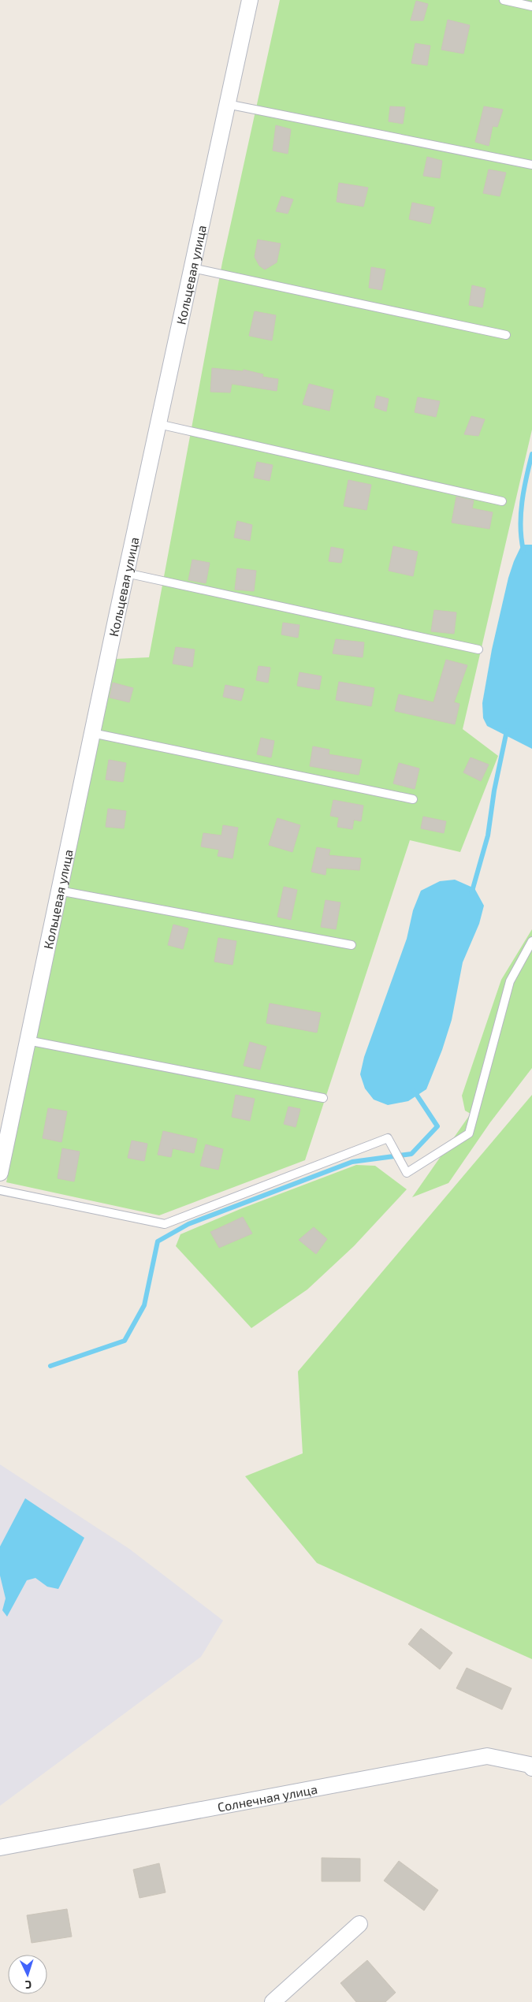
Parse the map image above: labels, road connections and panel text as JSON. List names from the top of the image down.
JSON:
{
  "streets": {
    "street": ["Кольцевая улица", "Солнечная улица"]
  },
  "north": "bottom"
}
